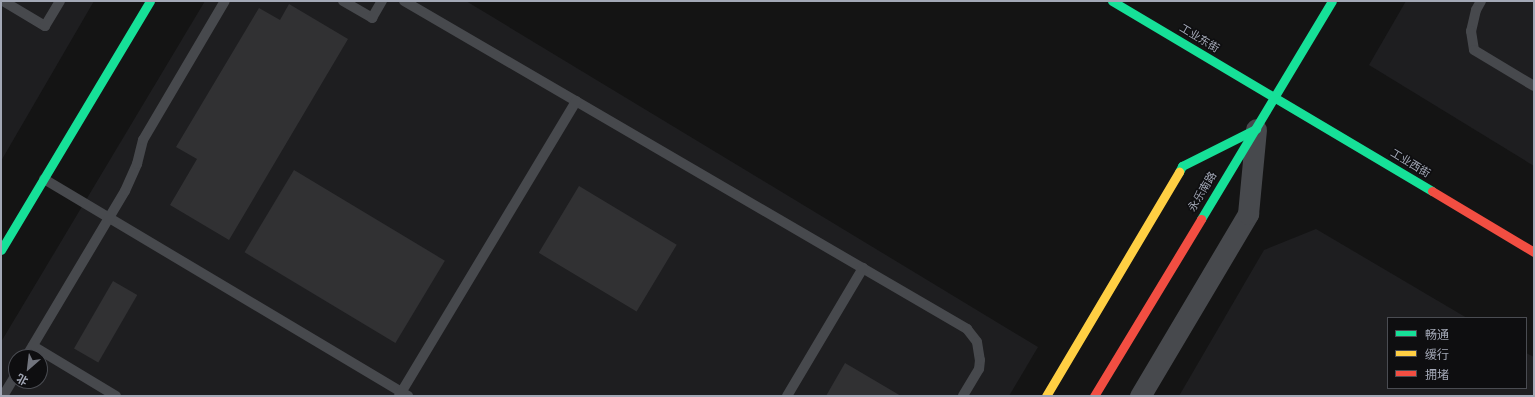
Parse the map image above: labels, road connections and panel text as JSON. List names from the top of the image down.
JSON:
{
  "streets": {
    "main road": ["工业东街", "工业西街", "永乐南路"]
  },
  "crossings": [
    ["工业东街", "工业西街"],
    ["工业东街", "永乐南路"],
    ["工业西街", "永乐南路"]
  ],
  "legend": ["畅通", "缓行", "拥堵"],
  "north": "bottom left"
}
